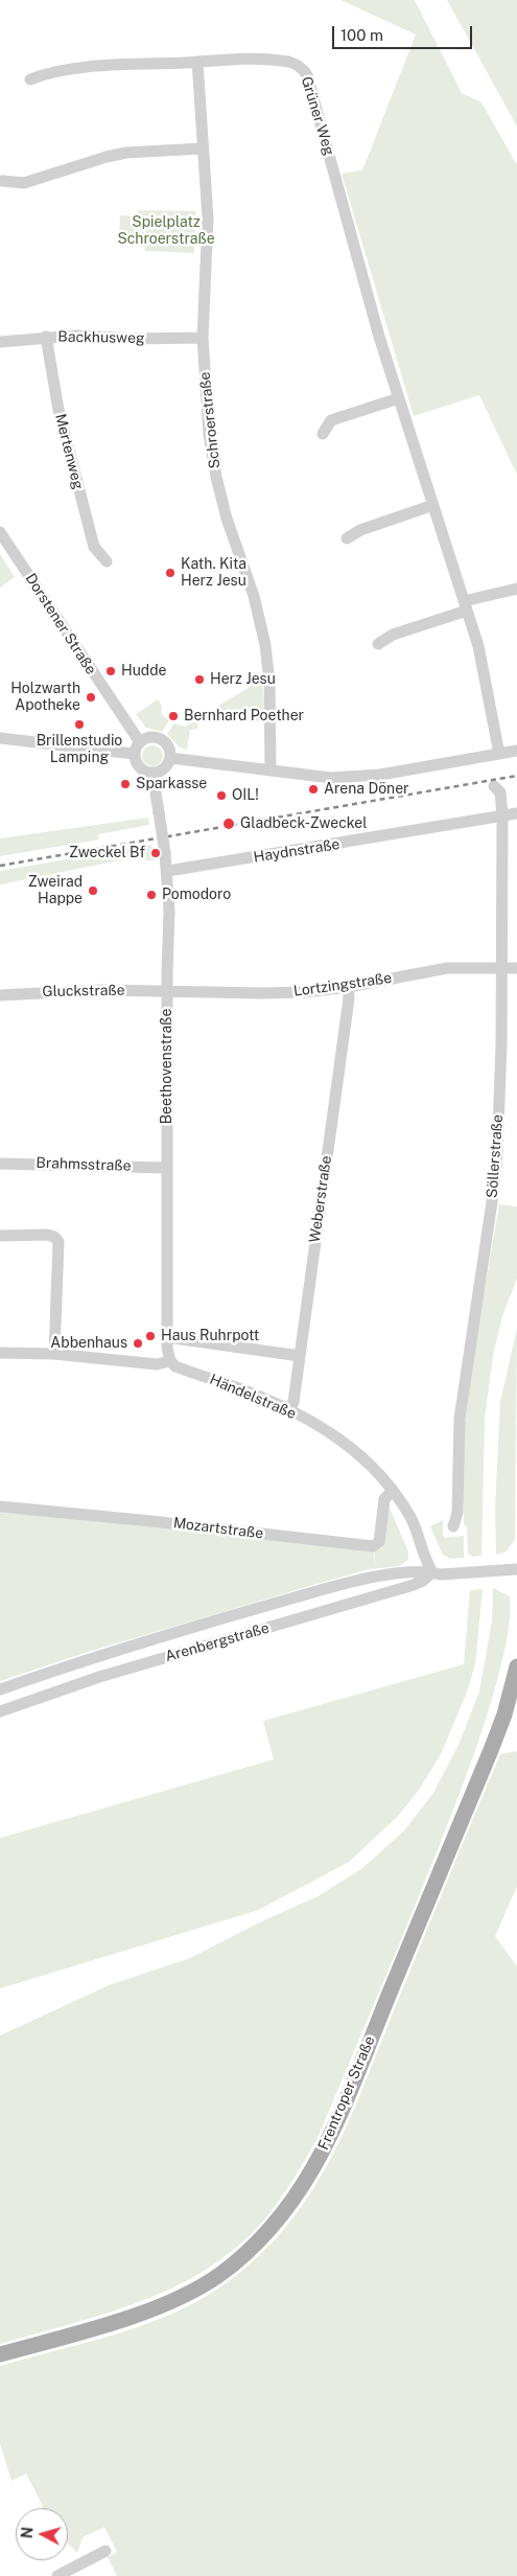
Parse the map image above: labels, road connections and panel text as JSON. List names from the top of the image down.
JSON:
{
  "streets": {
    "main road": ["Frentroper Straße"],
    "street": [
      "Grüner Weg",
      "Backhusweg",
      "Schroerstraße",
      "Mertenweg",
      "Dorstener Straße",
      "Haydnstraße",
      "Lortzingstraße",
      "Gluckstraße",
      "Beethovenstraße",
      "Söllerstraße",
      "Brahmsstraße",
      "Weberstraße",
      "Händelstraße",
      "Mozartstraße",
      "Arenbergstraße"
    ]
  },
  "crossings": [
    ["Grüner Weg", "Schroerstraße"],
    ["Backhusweg", "Schroerstraße"],
    ["Backhusweg", "Mertenweg"],
    ["Dorstener Straße", "Beethovenstraße"],
    ["Haydnstraße", "Beethovenstraße"],
    ["Haydnstraße", "Söllerstraße"],
    ["Lortzingstraße", "Gluckstraße"],
    ["Lortzingstraße", "Beethovenstraße"],
    ["Lortzingstraße", "Söllerstraße"],
    ["Lortzingstraße", "Weberstraße"],
    ["Gluckstraße", "Beethovenstraße"],
    ["Beethovenstraße", "Brahmsstraße"],
    ["Beethovenstraße", "Händelstraße"],
    ["Weberstraße", "Händelstraße"],
    ["Händelstraße", "Mozartstraße"],
    ["Händelstraße", "Arenbergstraße"]
  ],
  "parks": ["Spielplatz Schroerstraße"],
  "places": [
    "Kath. Kita Herz Jesu",
    "Hudde",
    "Herz Jesu",
    "Holzwarth Apotheke",
    "Bernhard Poether",
    "Brillenstudio Lamping",
    "Sparkasse",
    "Arena Döner",
    "OIL!",
    "Gladbeck-Zweckel",
    "Zweckel Bf",
    "Zweirad Happe",
    "Pomodoro",
    "Haus Ruhrpott",
    "Abbenhaus"
  ],
  "scale_bar": "100 m",
  "north": "left"
}
